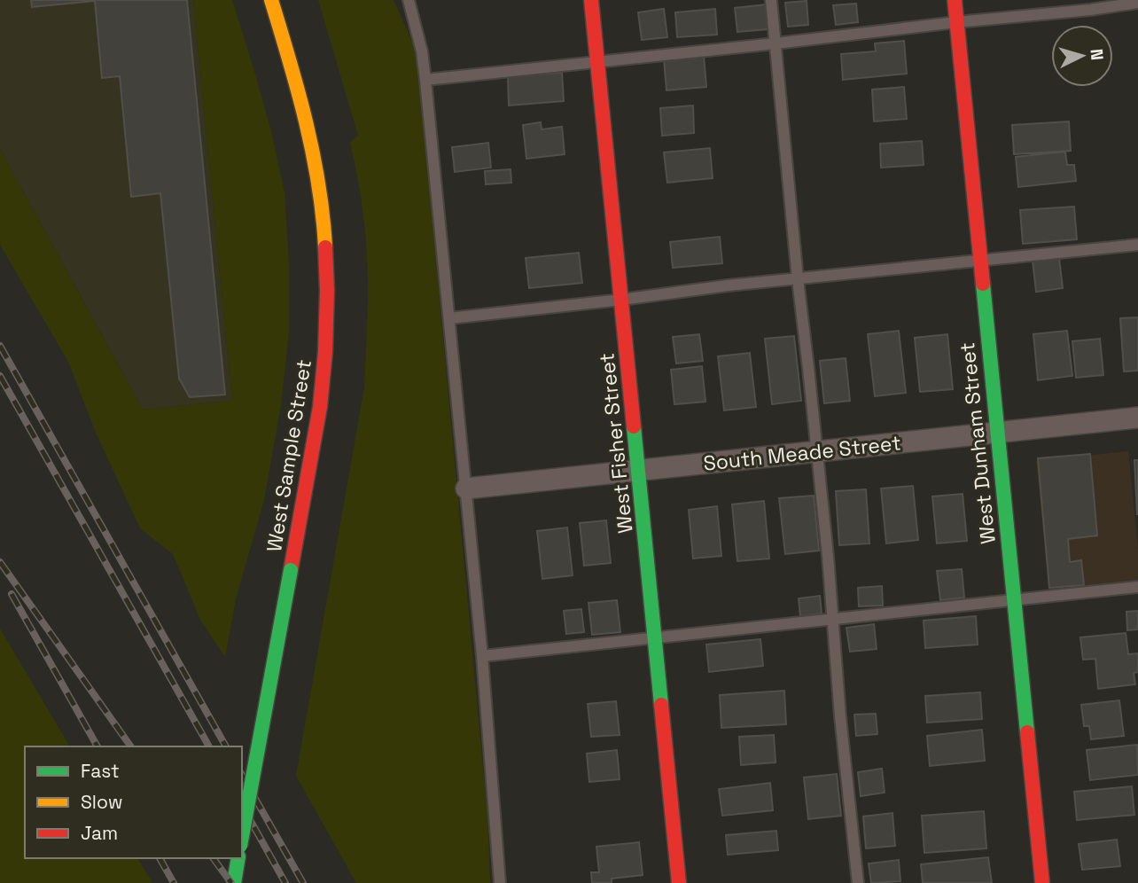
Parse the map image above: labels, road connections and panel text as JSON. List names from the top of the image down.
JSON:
{
  "streets": {
    "street": [
      "West Fisher Street",
      "West Dunham Street",
      "South Meade Street",
      "West Sample Street"
    ]
  },
  "crossings": [
    ["West Fisher Street", "South Meade Street"],
    ["West Dunham Street", "South Meade Street"]
  ],
  "legend": ["Fast", "Slow", "Jam"],
  "north": "right"
}
